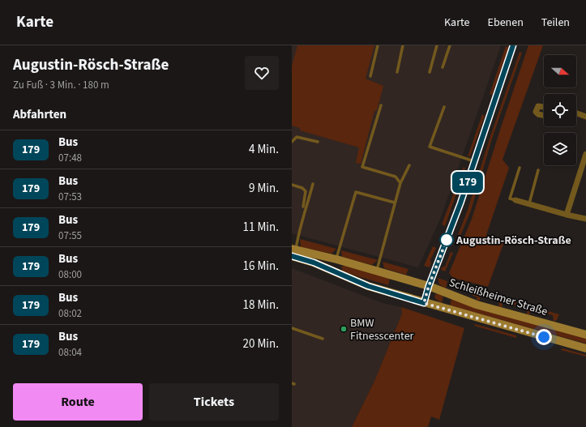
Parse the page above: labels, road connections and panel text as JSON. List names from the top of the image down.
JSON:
{
  "streets": {
    "main road": ["Schleißheimer Straße"]
  },
  "places": ["Augustin-Rösch-Straße", "BMW Fitnesscenter"],
  "lines": ["bus line 179"],
  "north": "right",
  "page": {
    "header": "Karte",
    "nav": ["Karte", "Ebenen", "Teilen"],
    "heading": [
      ["Augustin-Rösch-Straße", "Zu Fuß · 3 Min. · 180 m"],
      "Abfahrten"
    ],
    "on_map": "179",
    "list": [
      {
        "mark": "179",
        "name": "Bus",
        "note": "07:48",
        "value": "4 Min."
      },
      {
        "mark": "179",
        "name": "Bus",
        "note": "07:53",
        "value": "9 Min."
      },
      {
        "mark": "179",
        "name": "Bus",
        "note": "07:55",
        "value": "11 Min."
      },
      {
        "mark": "179",
        "name": "Bus",
        "note": "08:00",
        "value": "16 Min."
      },
      {
        "mark": "179",
        "name": "Bus",
        "note": "08:02",
        "value": "18 Min."
      },
      {
        "mark": "179",
        "name": "Bus",
        "note": "08:04",
        "value": "20 Min."
      }
    ],
    "buttons": ["Route", "Tickets"]
  }
}
